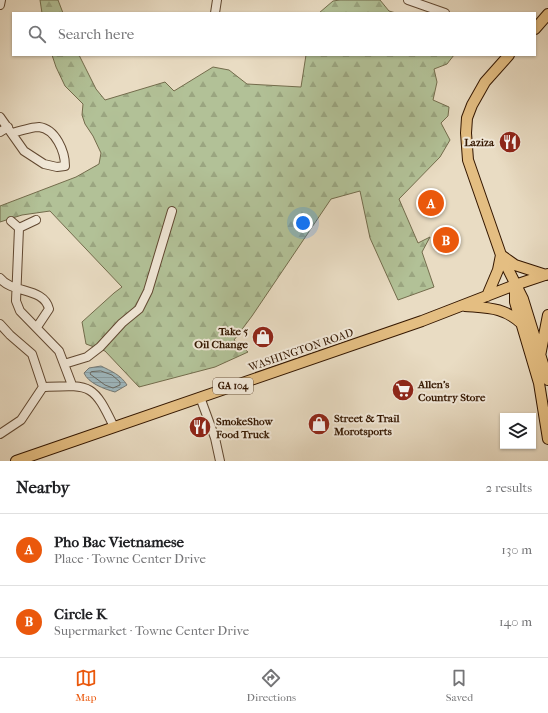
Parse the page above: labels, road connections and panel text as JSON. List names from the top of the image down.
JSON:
{
  "streets": {
    "main road": ["WASHINGTON ROAD", "GA 104"]
  },
  "places": {
    "restaurant": ["Laziza", "SmokeShow Food Truck"],
    "shop": ["Take 5 Oil Change", "Street & Trail Morotsports"],
    "supermarket": ["Allen's Country Store"]
  },
  "page": {
    "search": "Search here",
    "pins": ["A", "B"],
    "heading": ["Nearby", "2 results"],
    "list": [
      {
        "mark": "A",
        "name": "Pho Bac Vietnamese",
        "note": "Place · Towne Center Drive",
        "value": "130 m"
      },
      {
        "mark": "B",
        "name": "Circle K",
        "note": "Supermarket · Towne Center Drive",
        "value": "140 m"
      }
    ],
    "nav": ["Map", "Directions", "Saved"]
  }
}
